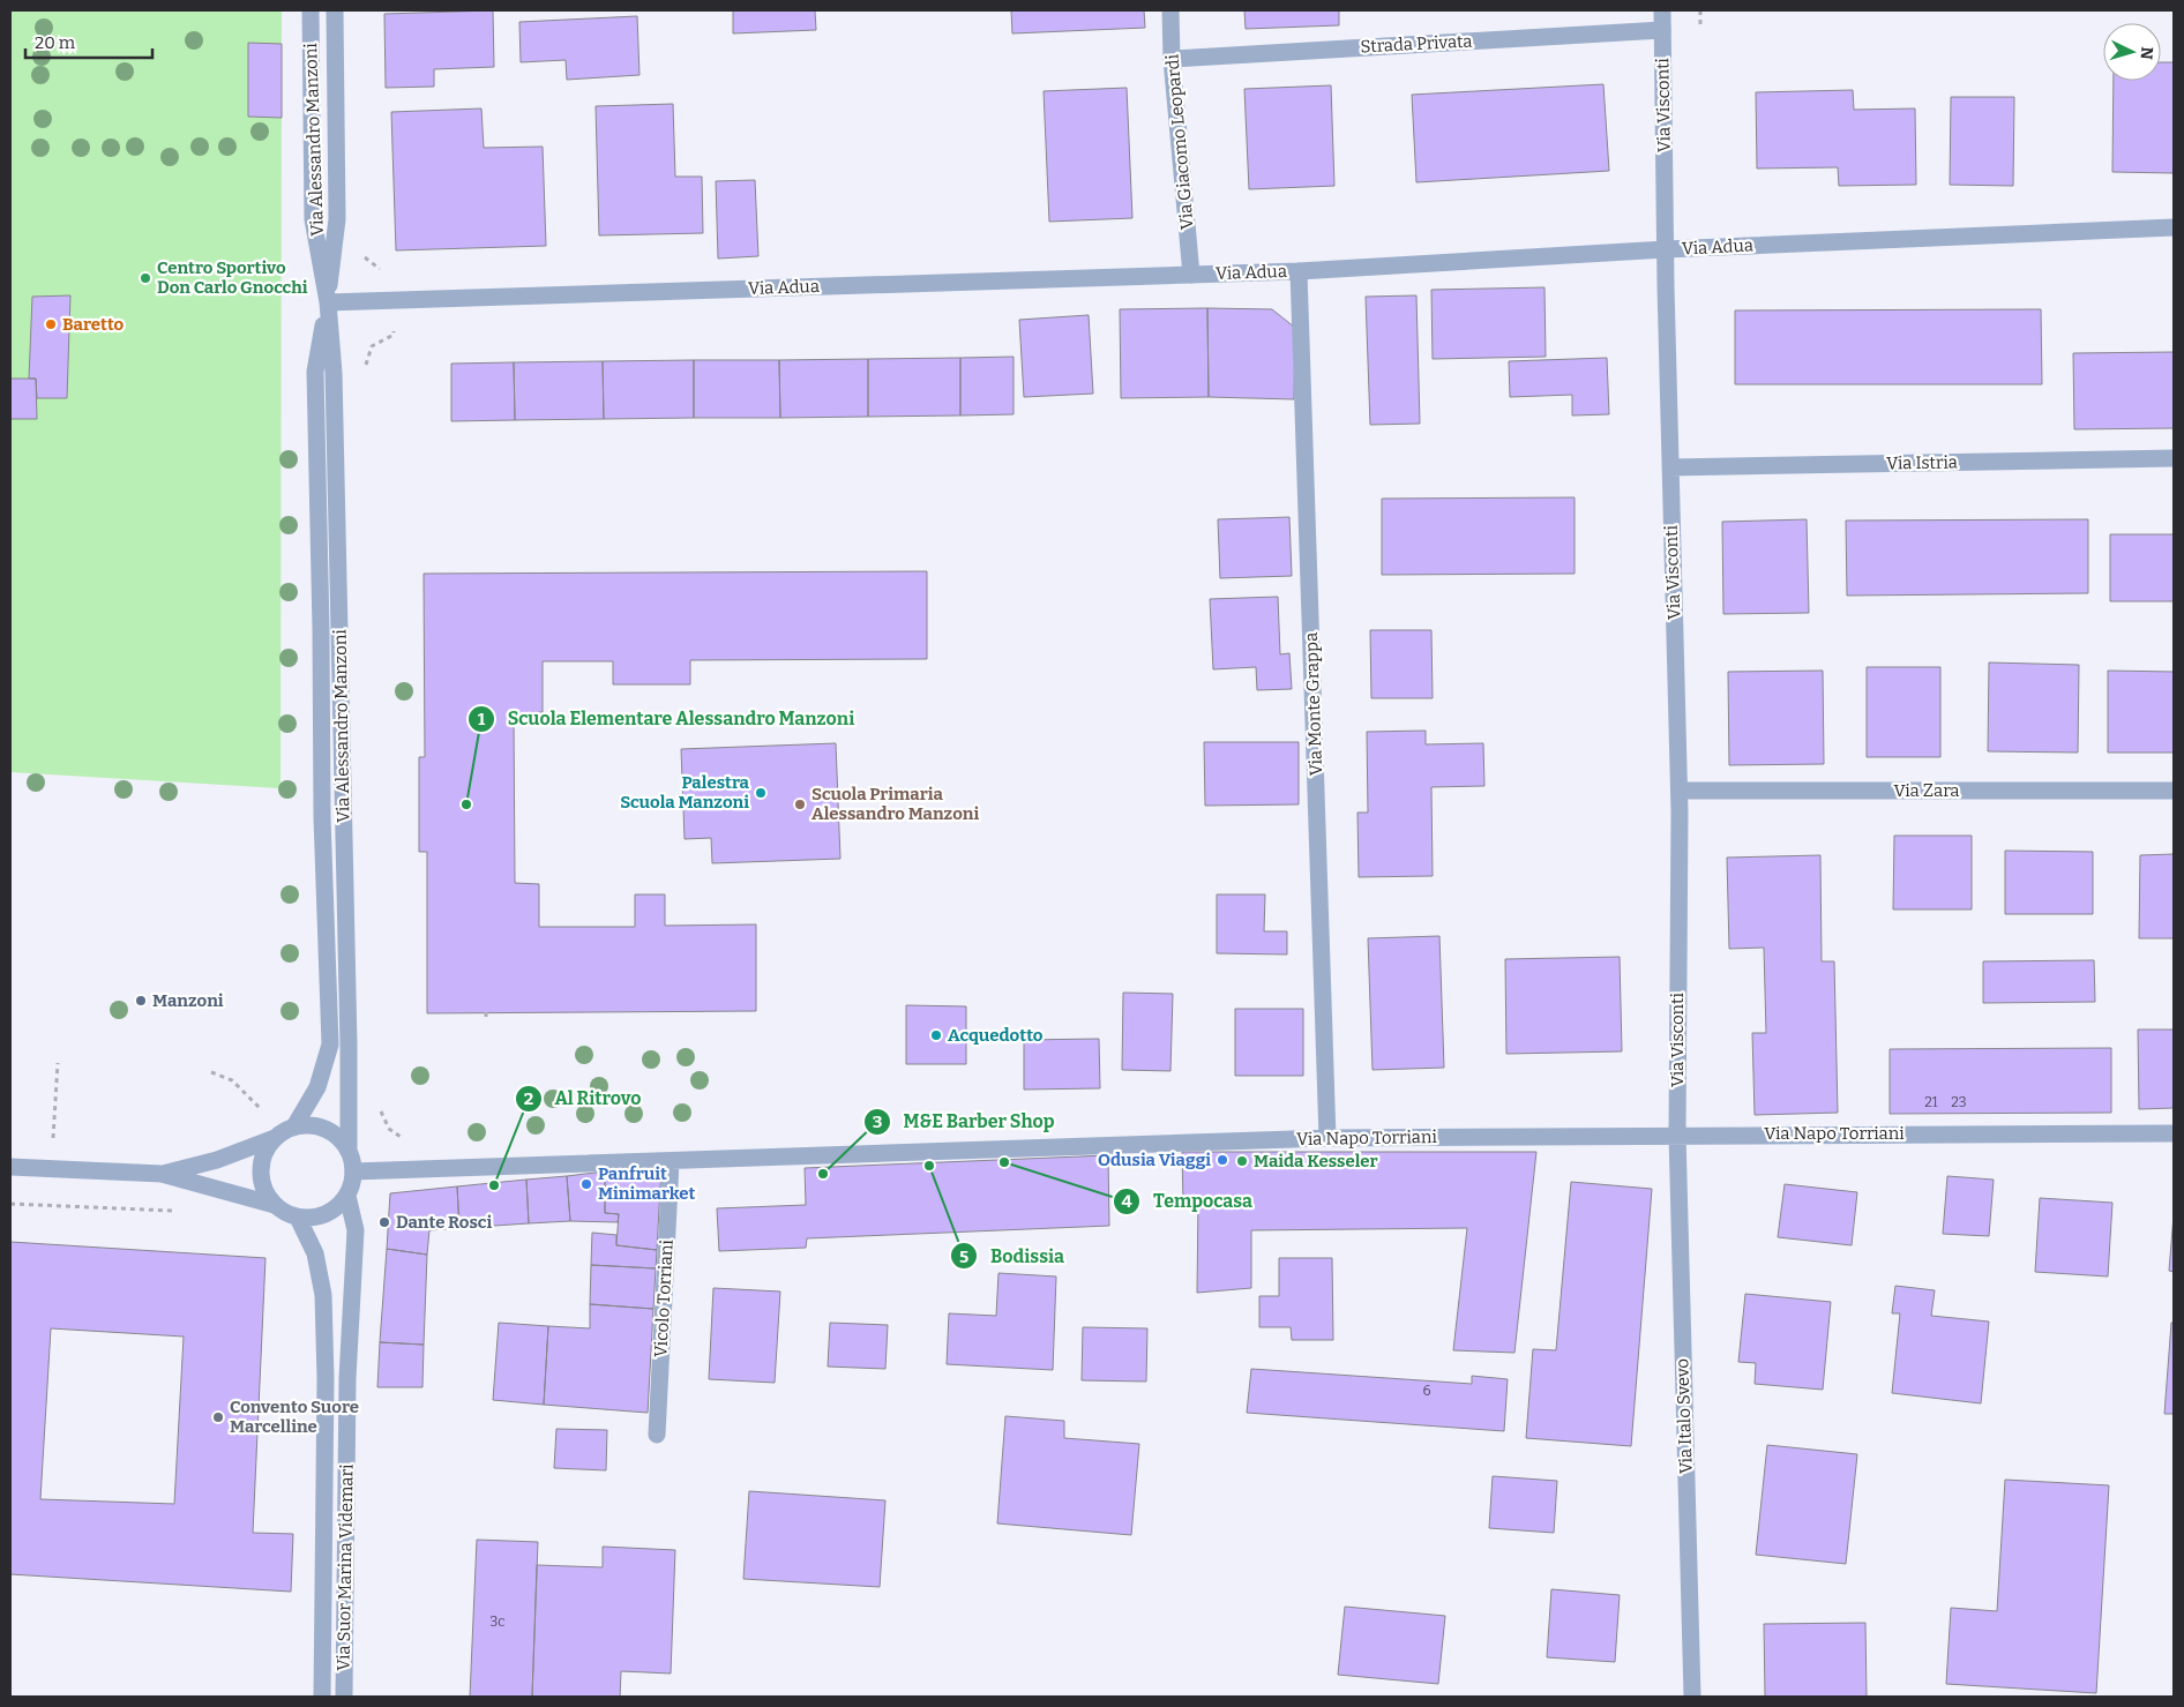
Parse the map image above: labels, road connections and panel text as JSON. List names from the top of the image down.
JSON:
{
  "streets": {
    "street": [
      "Strada Privata",
      "Via Visconti",
      "Via Alessandro Manzoni",
      "Via Giacomo Leopardi",
      "Via Adua",
      "Via Istria",
      "Via Monte Grappa",
      "Via Zara",
      "Via Napo Torriani",
      "Vicolo Torriani",
      "Via Italo Svevo",
      "Via Suor Marina Videmari"
    ]
  },
  "crossings": [
    ["Strada Privata", "Via Visconti"],
    ["Strada Privata", "Via Giacomo Leopardi"],
    ["Via Visconti", "Via Adua"],
    ["Via Visconti", "Via Istria"],
    ["Via Visconti", "Via Zara"],
    ["Via Visconti", "Via Napo Torriani"],
    ["Via Visconti", "Via Italo Svevo"],
    ["Via Alessandro Manzoni", "Via Adua"],
    ["Via Alessandro Manzoni", "Via Napo Torriani"],
    ["Via Alessandro Manzoni", "Via Suor Marina Videmari"],
    ["Via Giacomo Leopardi", "Via Adua"],
    ["Via Adua", "Via Monte Grappa"],
    ["Via Monte Grappa", "Via Napo Torriani"],
    ["Via Napo Torriani", "Vicolo Torriani"],
    ["Via Napo Torriani", "Via Italo Svevo"],
    ["Via Napo Torriani", "Via Suor Marina Videmari"]
  ],
  "places": [
    "Centro Sportivo Don Carlo Gnocchi",
    "Baretto",
    "Palestra Scuola Manzoni",
    "Scuola Elementare Alessandro Manzoni",
    "Scuola Primaria Alessandro Manzoni",
    "Manzoni",
    "Acquedotto",
    "Odusia Viaggi",
    "Maida Kesseler",
    "Tempocasa",
    "Bodissia",
    "M&E Barber Shop",
    "Panfruit Minimarket",
    "Al Ritrovo",
    "Dante Rosci",
    "Convento Suore Marcelline"
  ],
  "house_numbers": [
    "21",
    "23",
    "6",
    "3c"
  ],
  "scale_bar": "20 m",
  "north": "right"
}
